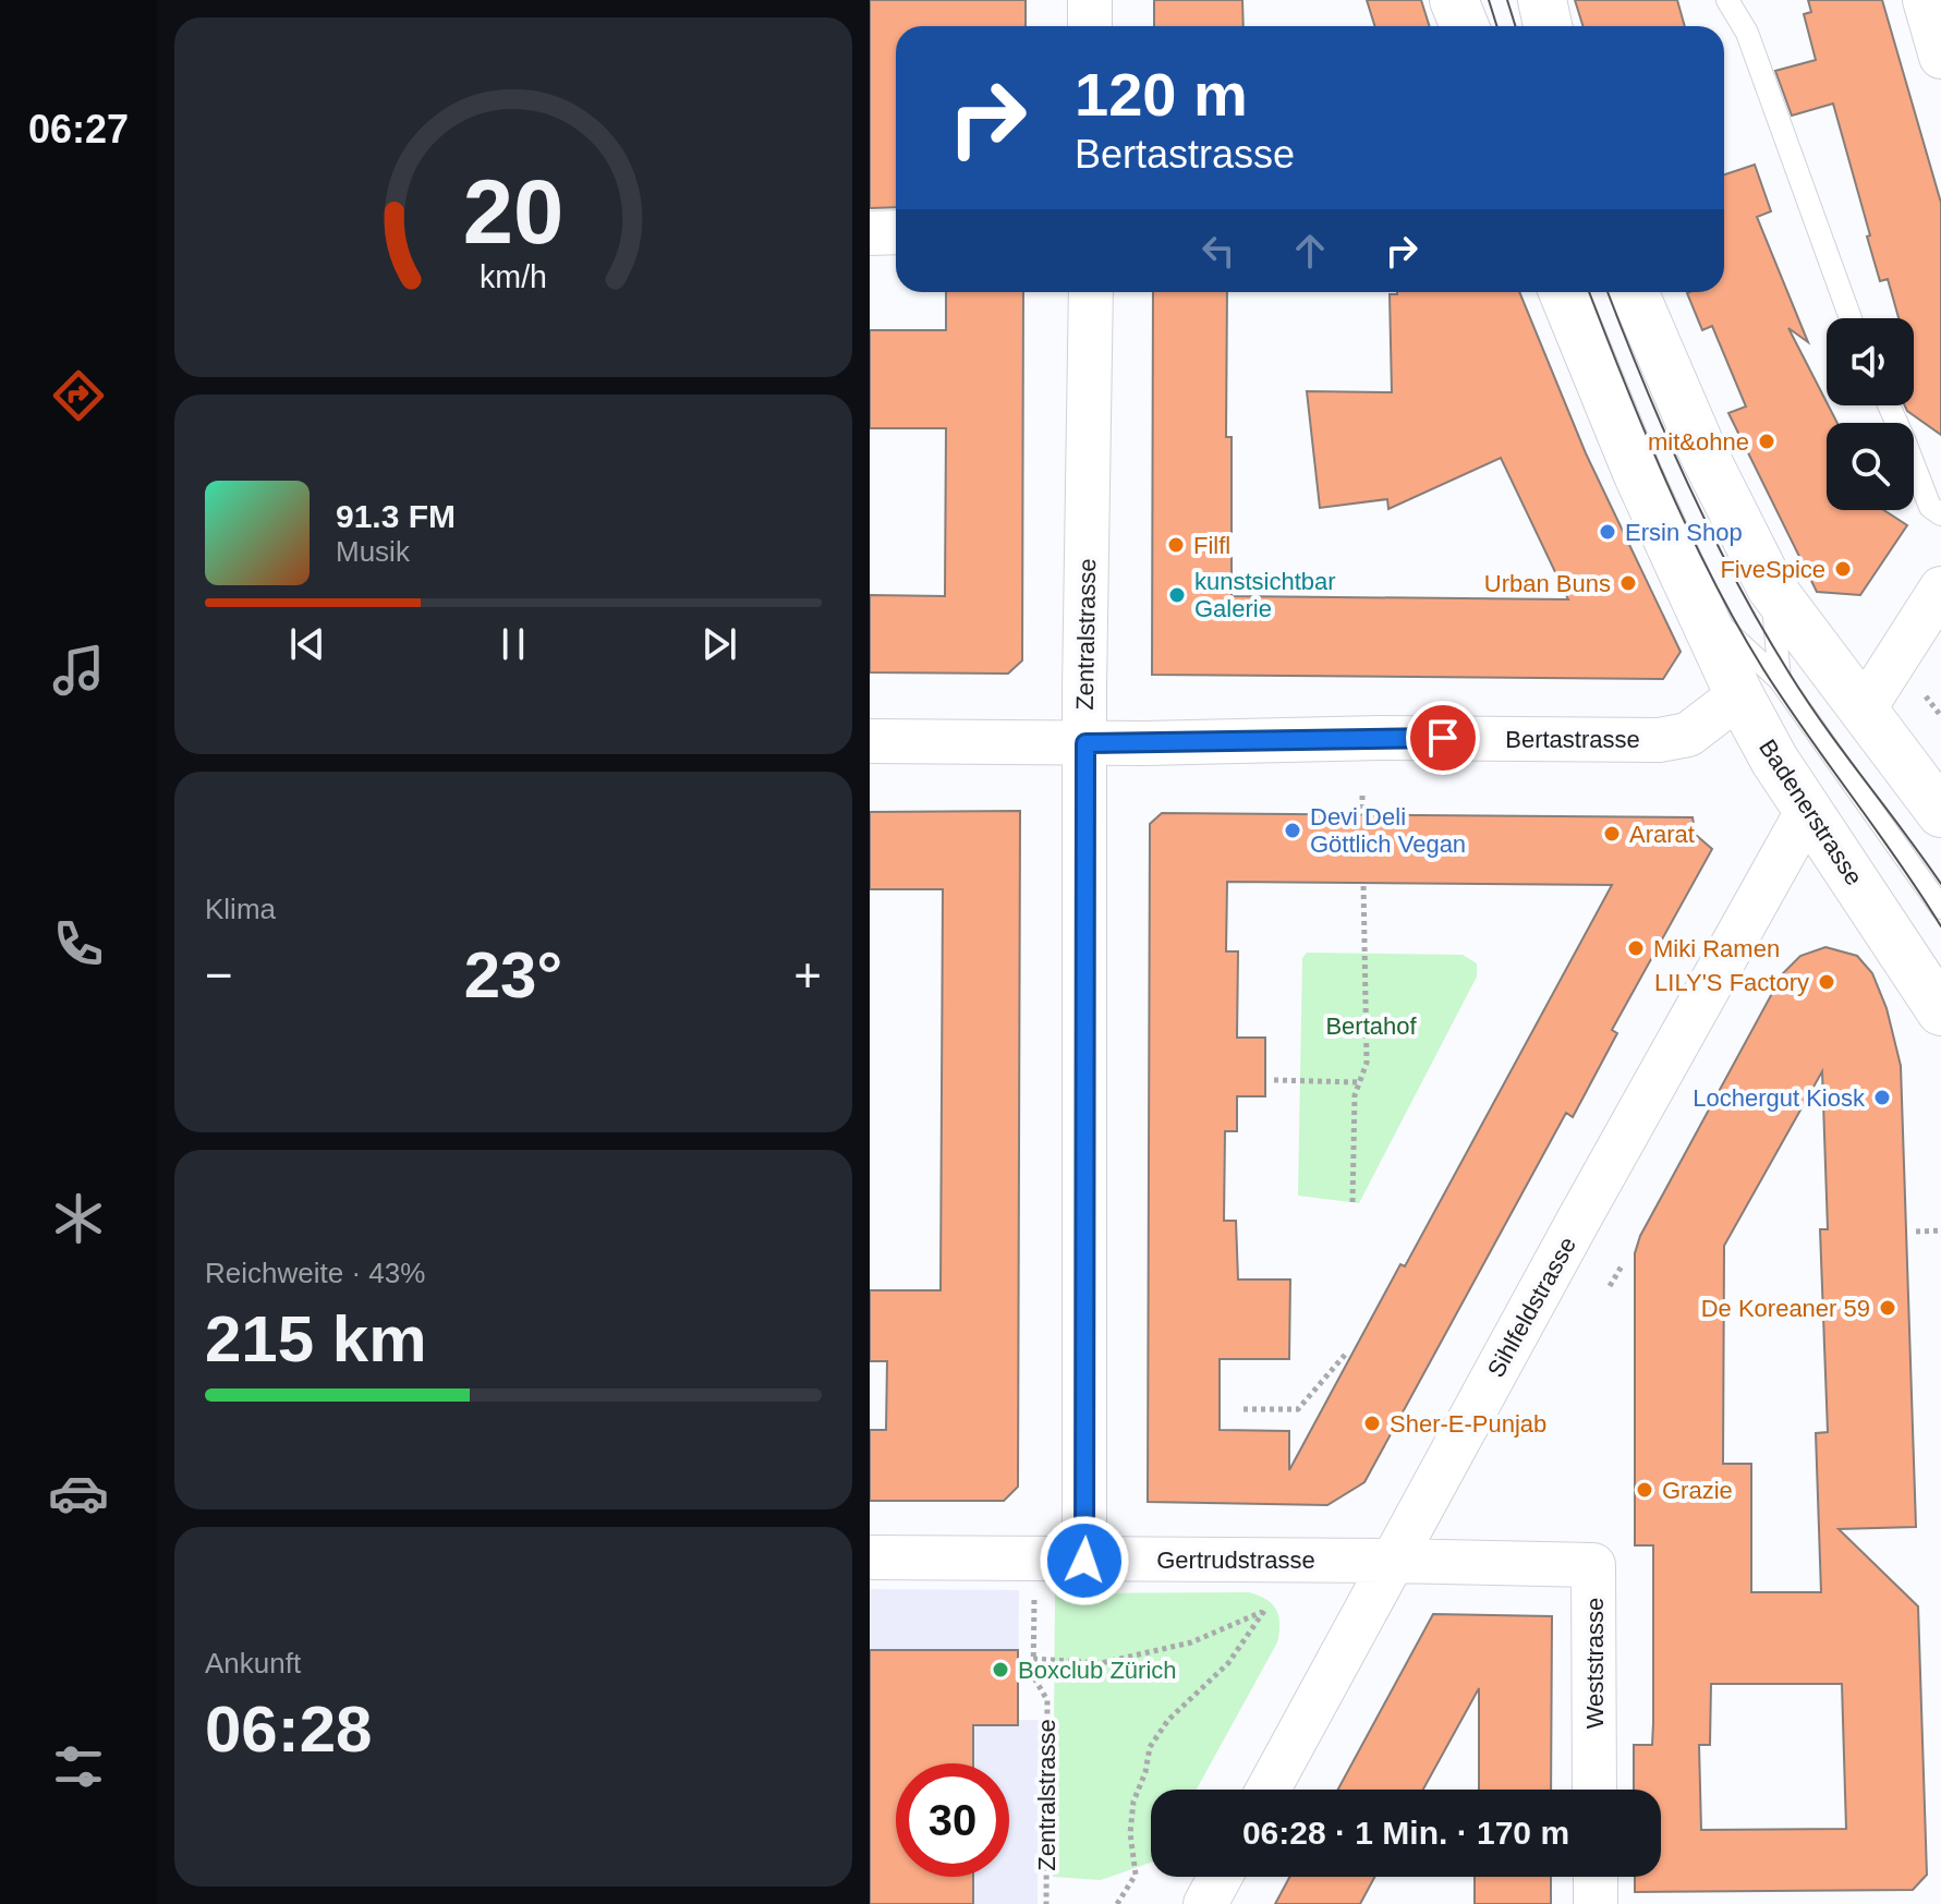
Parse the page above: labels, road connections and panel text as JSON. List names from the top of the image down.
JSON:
{
  "streets": {
    "street": [
      "Zentralstrasse",
      "Bertastrasse",
      "Badenerstrasse",
      "Sihlfeldstrasse",
      "Gertrudstrasse",
      "Weststrasse"
    ]
  },
  "crossings": [
    ["Zentralstrasse", "Bertastrasse"],
    ["Zentralstrasse", "Gertrudstrasse"],
    ["Bertastrasse", "Badenerstrasse"],
    ["Badenerstrasse", "Sihlfeldstrasse"],
    ["Sihlfeldstrasse", "Gertrudstrasse"],
    ["Sihlfeldstrasse", "Weststrasse"],
    ["Gertrudstrasse", "Weststrasse"]
  ],
  "parks": ["Bertahof"],
  "places": [
    "mit&ohne",
    "Ersin Shop",
    "Filfl",
    "FiveSpice",
    "Urban Buns",
    "kunstsichtbar Galerie",
    "Devi Deli Göttlich Vegan",
    "Ararat",
    "Miki Ramen",
    "LILY'S Factory",
    "Lochergut Kiosk",
    "De Koreaner 59",
    "Sher-E-Punjab",
    "Grazie",
    "Boxclub Zürich"
  ],
  "page": {
    "tabs": "06:27",
    "turn": ["120 m", "Bertastrasse"],
    "song": ["91.3 FM", "Musik"],
    "tile": [
      "Klima",
      ["Reichweite · 43%", "215 km"],
      ["Ankunft", "06:28"]
    ],
    "heat": ["−", "23°", "+"],
    "limit": "30",
    "trip": "06:28 · 1 Min. · 170 m",
    "gauge": ["20", "km/h"]
  }
}
